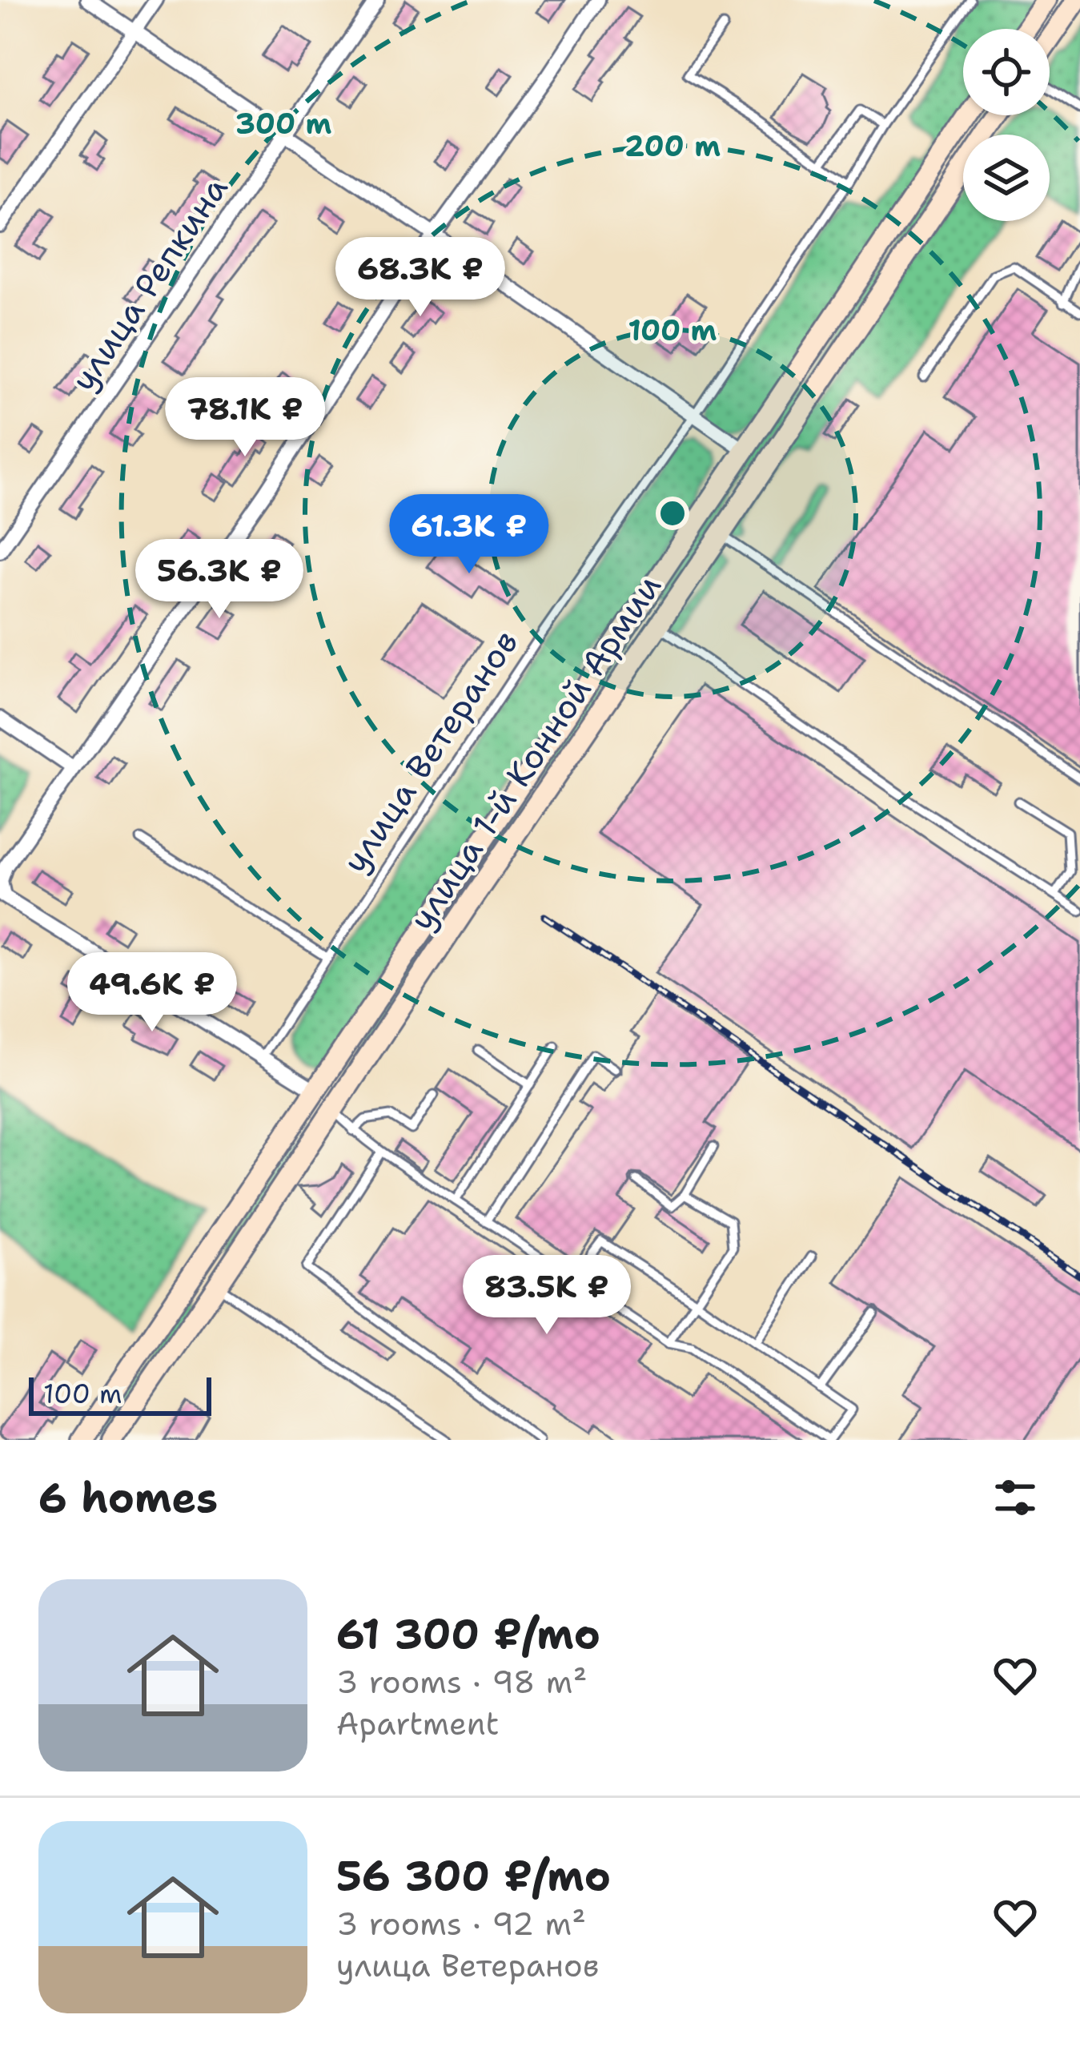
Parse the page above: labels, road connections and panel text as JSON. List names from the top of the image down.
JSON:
{
  "streets": {
    "main road": ["улица 1-й Конной Армии"],
    "street": ["улица Репкина"],
    "lane": ["улица Ветеранов"]
  },
  "scale_bar": "100 m",
  "page": {
    "price": [
      "68.3K ₽",
      "78.1K ₽",
      "61.3K ₽",
      "56.3K ₽",
      "49.6K ₽",
      "83.5K ₽"
    ],
    "scale": "100 m",
    "heading": "6 homes",
    "list": [
      {
        "name": "61 300 ₽/mo",
        "note": "3 rooms · 98 m² · Apartment"
      },
      {
        "name": "56 300 ₽/mo",
        "note": "3 rooms · 92 m² · улица Ветеранов"
      }
    ]
  },
  "rings": ["300 m", "200 m", "100 m"]
}
